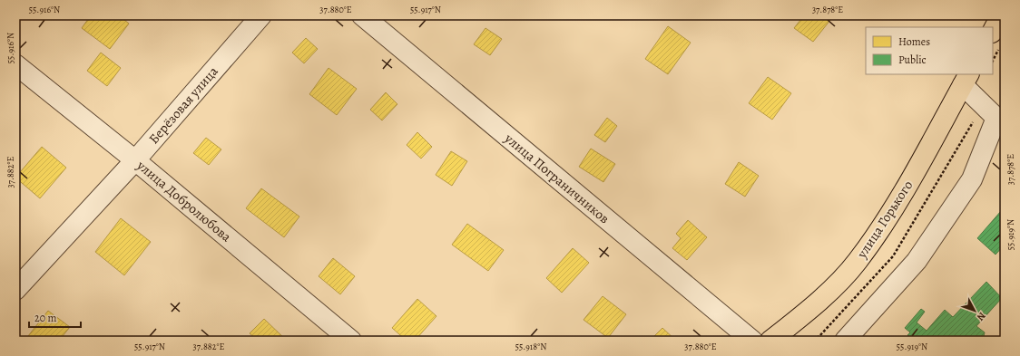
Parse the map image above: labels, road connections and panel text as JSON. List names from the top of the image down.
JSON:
{
  "streets": {
    "main road": ["улица Горького"],
    "street": ["Берёзовая улица", "улица Пограничников", "улица Добролюбова"]
  },
  "crossings": [
    ["Берёзовая улица", "улица Добролюбова"]
  ],
  "legend": ["Homes", "Public"],
  "scale_bar": "20 m",
  "north": "bottom right",
  "coordinates": [
    "55.916°N",
    "37.880°E",
    "55.917°N",
    "37.878°E",
    "37.882°E",
    "55.919°N",
    "55.918°N"
  ]
}
